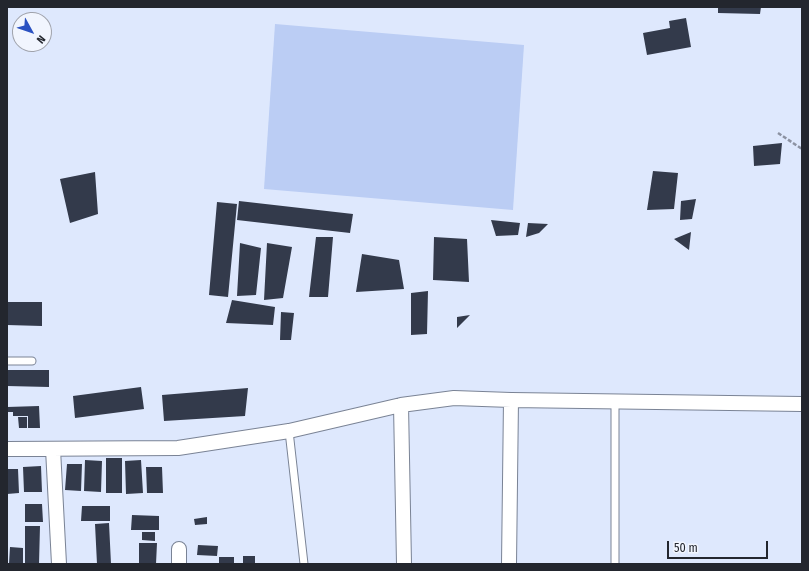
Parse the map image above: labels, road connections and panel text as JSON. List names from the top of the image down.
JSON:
{
  "scale_bar": "50 m",
  "north": "bottom right"
}
